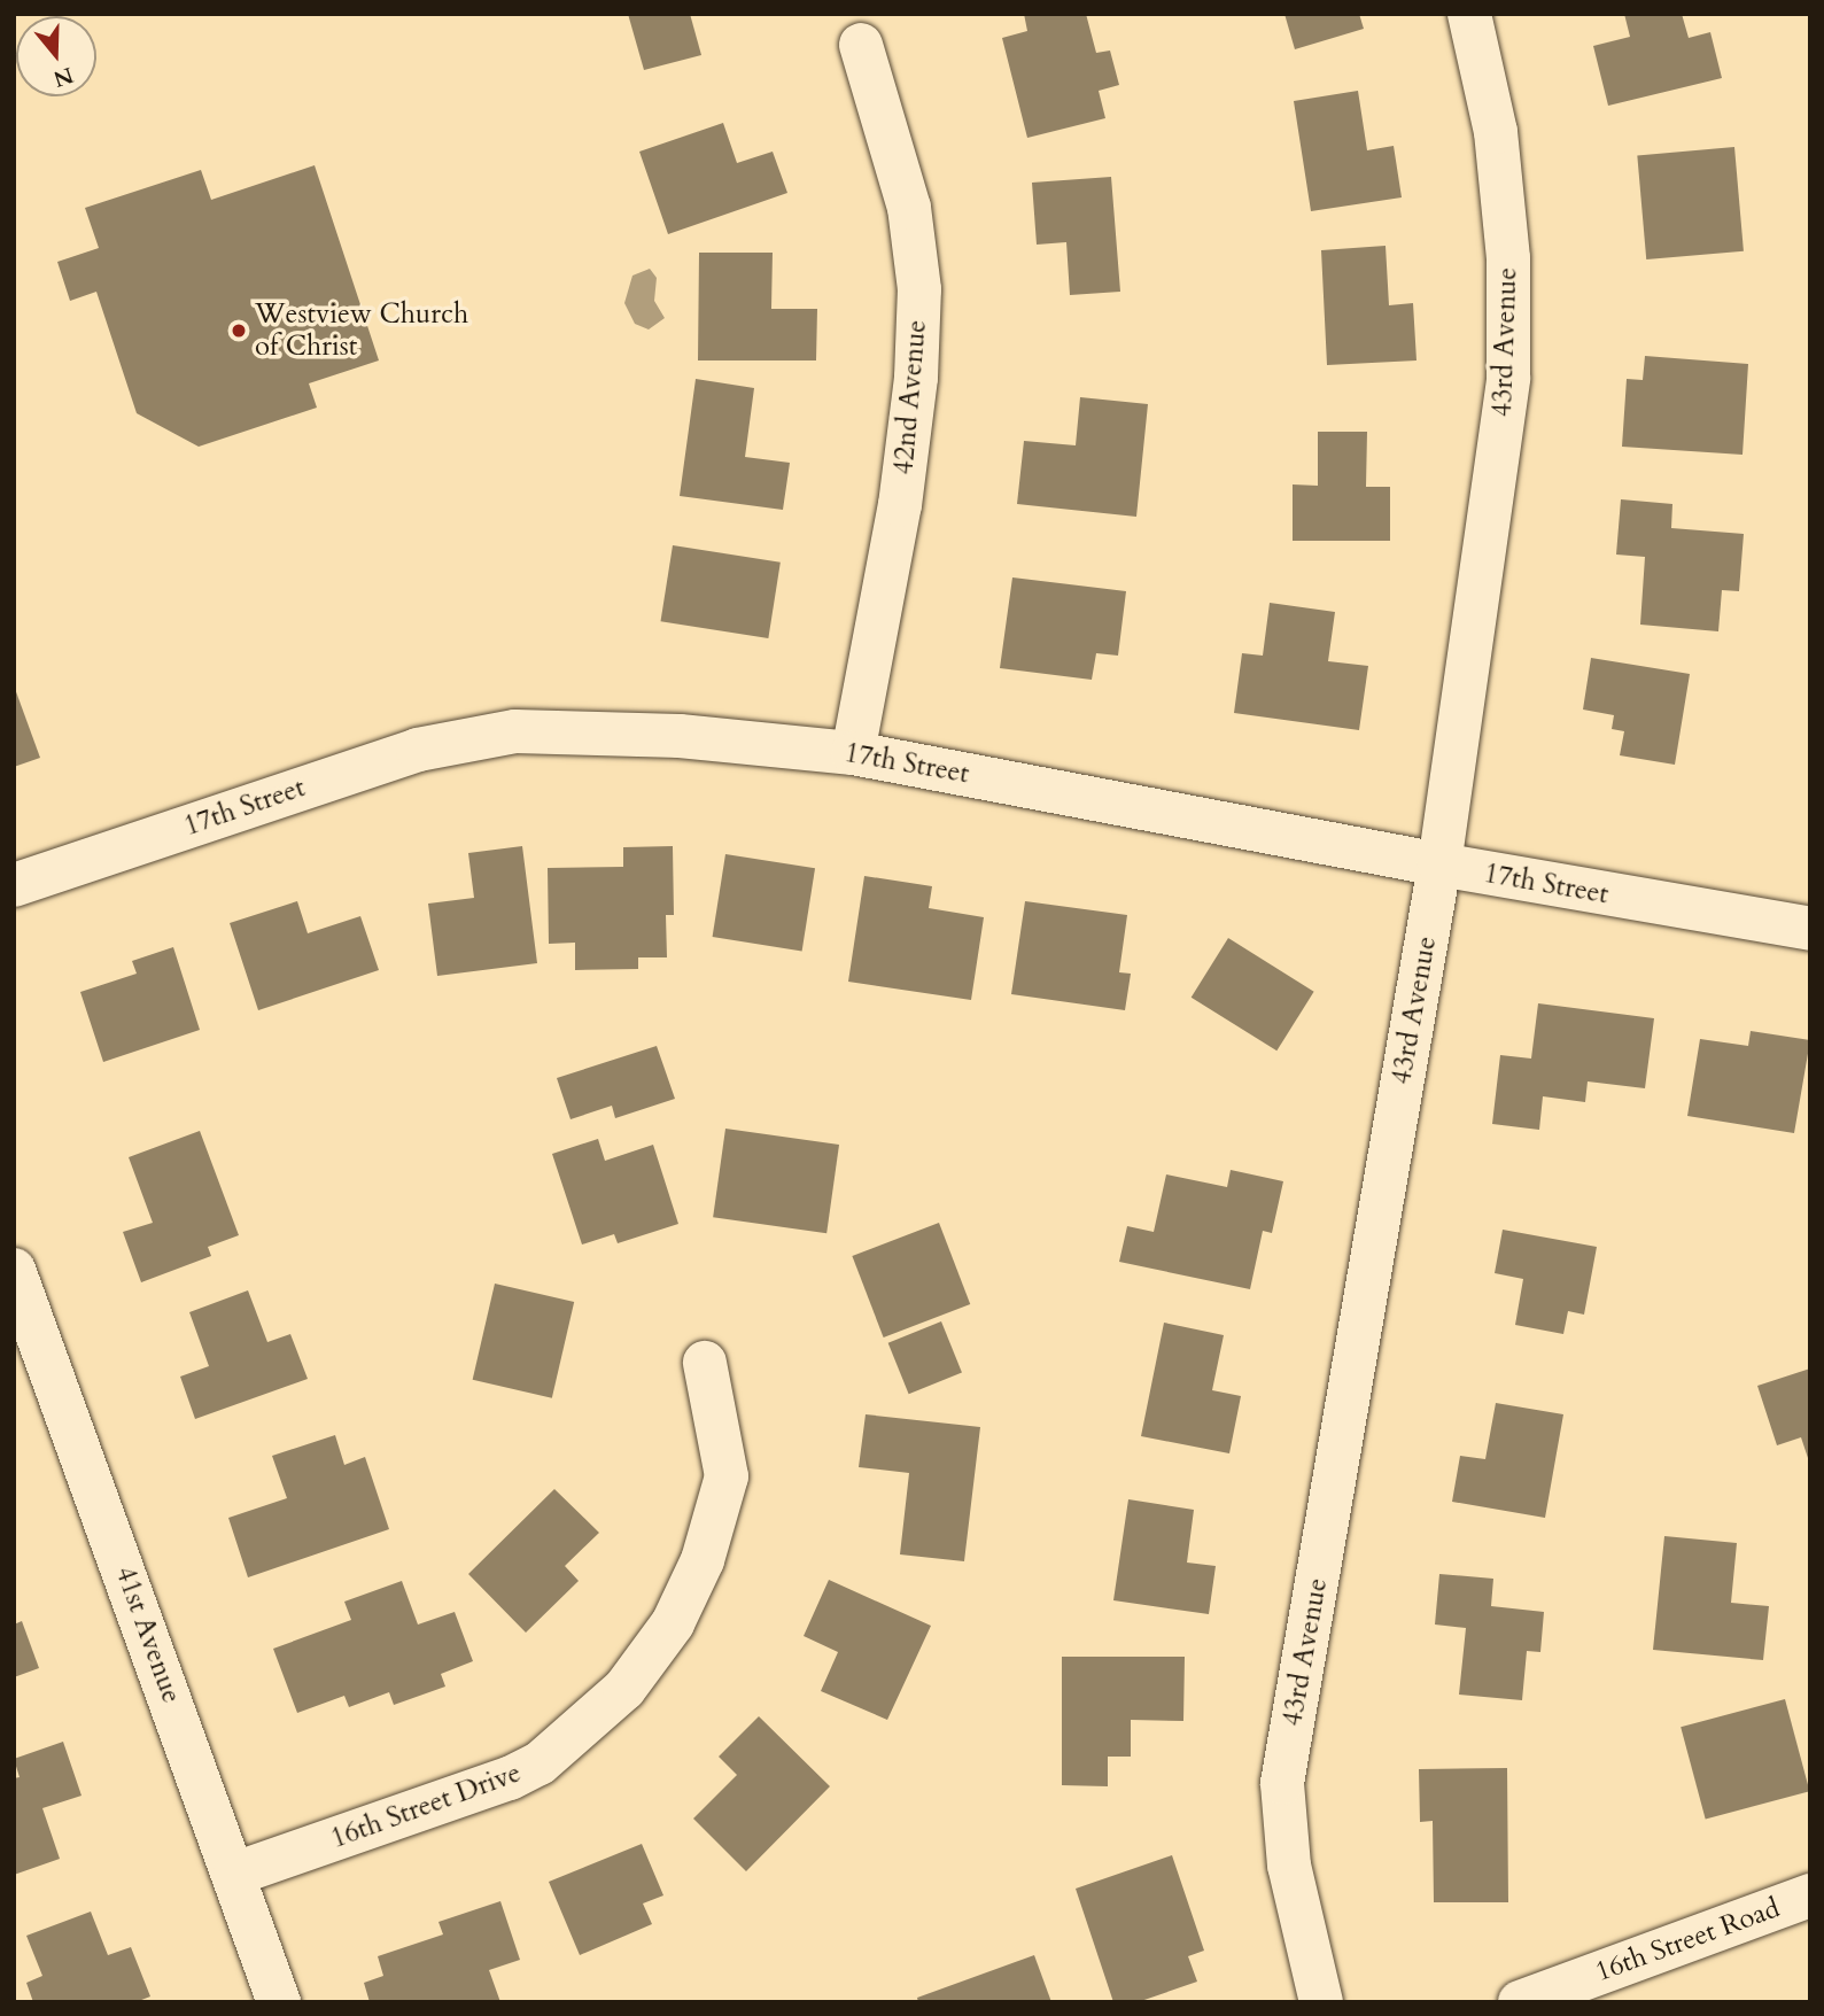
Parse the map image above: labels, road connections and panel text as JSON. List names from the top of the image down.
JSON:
{
  "streets": {
    "street": [
      "43rd Avenue",
      "42nd Avenue",
      "17th Street",
      "41st Avenue",
      "16th Street Drive",
      "16th Street Road"
    ]
  },
  "crossings": [
    ["43rd Avenue", "17th Street"],
    ["42nd Avenue", "17th Street"],
    ["41st Avenue", "16th Street Drive"]
  ],
  "places": ["Westview Church of Christ"],
  "north": "bottom"
}
